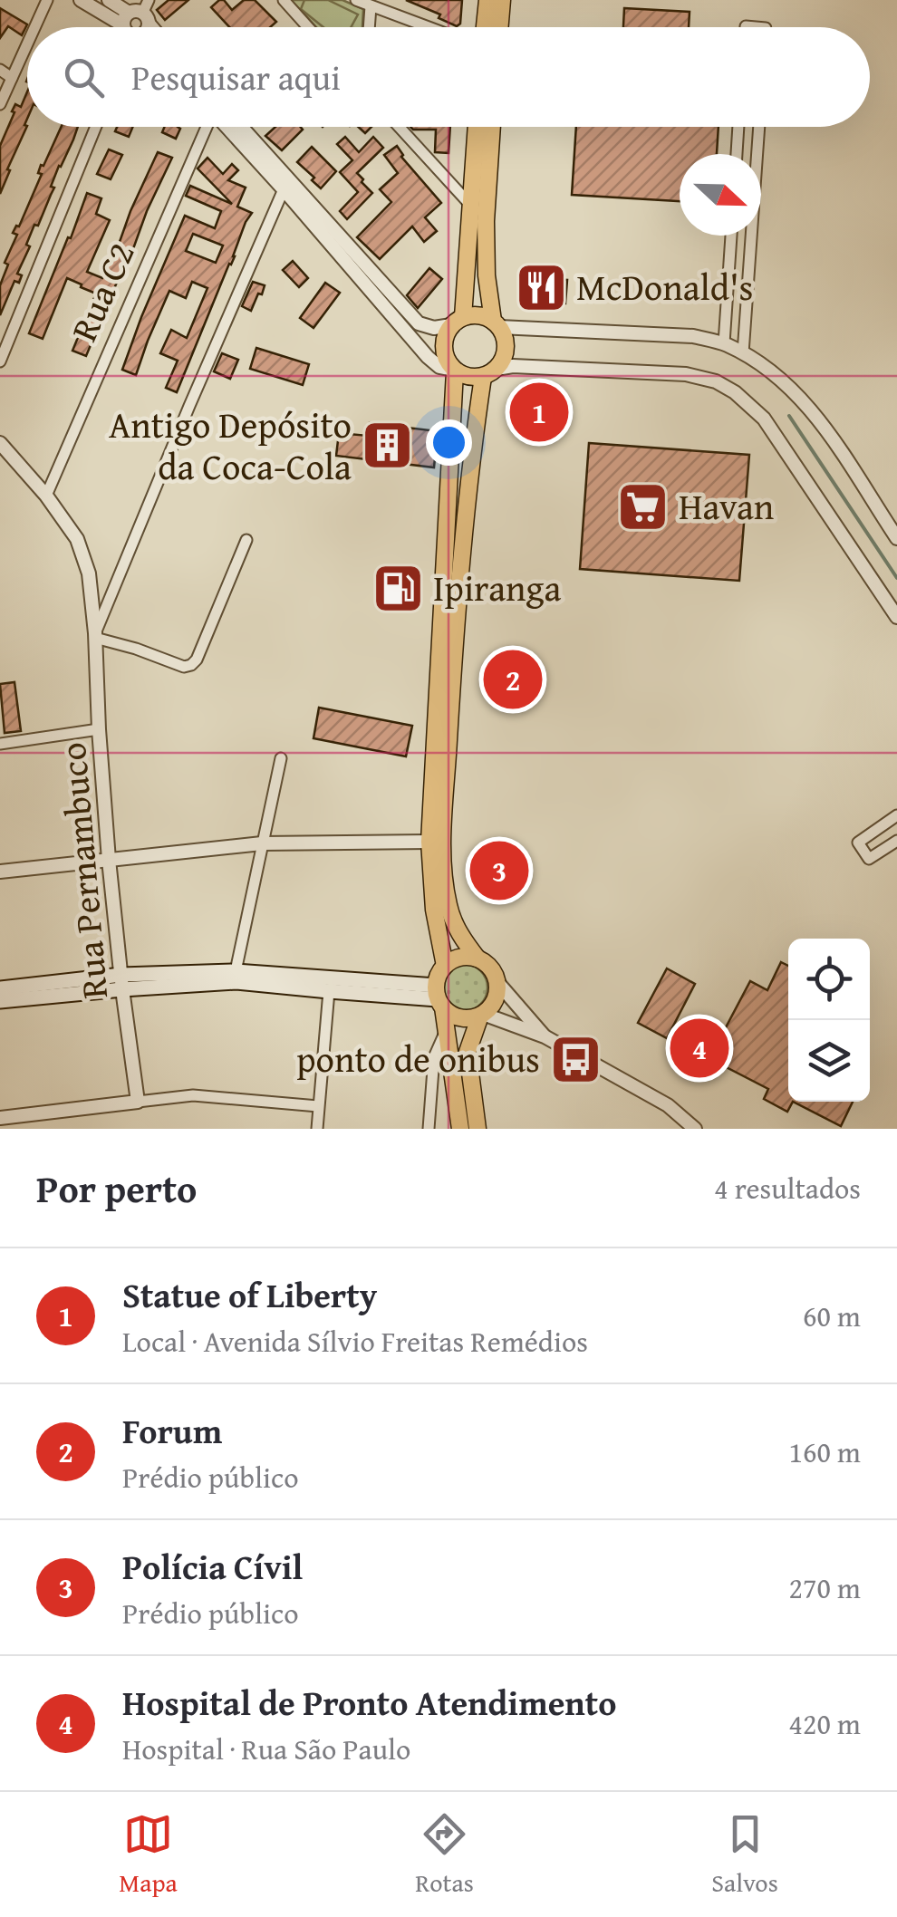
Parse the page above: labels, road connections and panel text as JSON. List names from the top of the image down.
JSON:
{
  "streets": {
    "street": ["Rua C2", "Rua Pernambuco"]
  },
  "crossings": [
    ["Rua C2", "Rua Pernambuco"]
  ],
  "places": {
    "restaurant": ["McDonald's"],
    "building": ["Antigo Depósito da Coca-Cola"],
    "supermarket": ["Havan"],
    "fuel station": ["Ipiranga"],
    "bus stop": ["ponto de onibus"]
  },
  "north": "right",
  "page": {
    "search": "Pesquisar aqui",
    "pins": [
      "1",
      "2",
      "3",
      "4"
    ],
    "heading": ["Por perto", "4 resultados"],
    "list": [
      {
        "mark": "1",
        "name": "Statue of Liberty",
        "note": "Local · Avenida Sílvio Freitas Remédios",
        "value": "60 m"
      },
      {
        "mark": "2",
        "name": "Forum",
        "note": "Prédio público",
        "value": "160 m"
      },
      {
        "mark": "3",
        "name": "Polícia Cívil",
        "note": "Prédio público",
        "value": "270 m"
      },
      {
        "mark": "4",
        "name": "Hospital de Pronto Atendimento",
        "note": "Hospital · Rua São Paulo",
        "value": "420 m"
      }
    ],
    "nav": ["Mapa", "Rotas", "Salvos"]
  }
}
